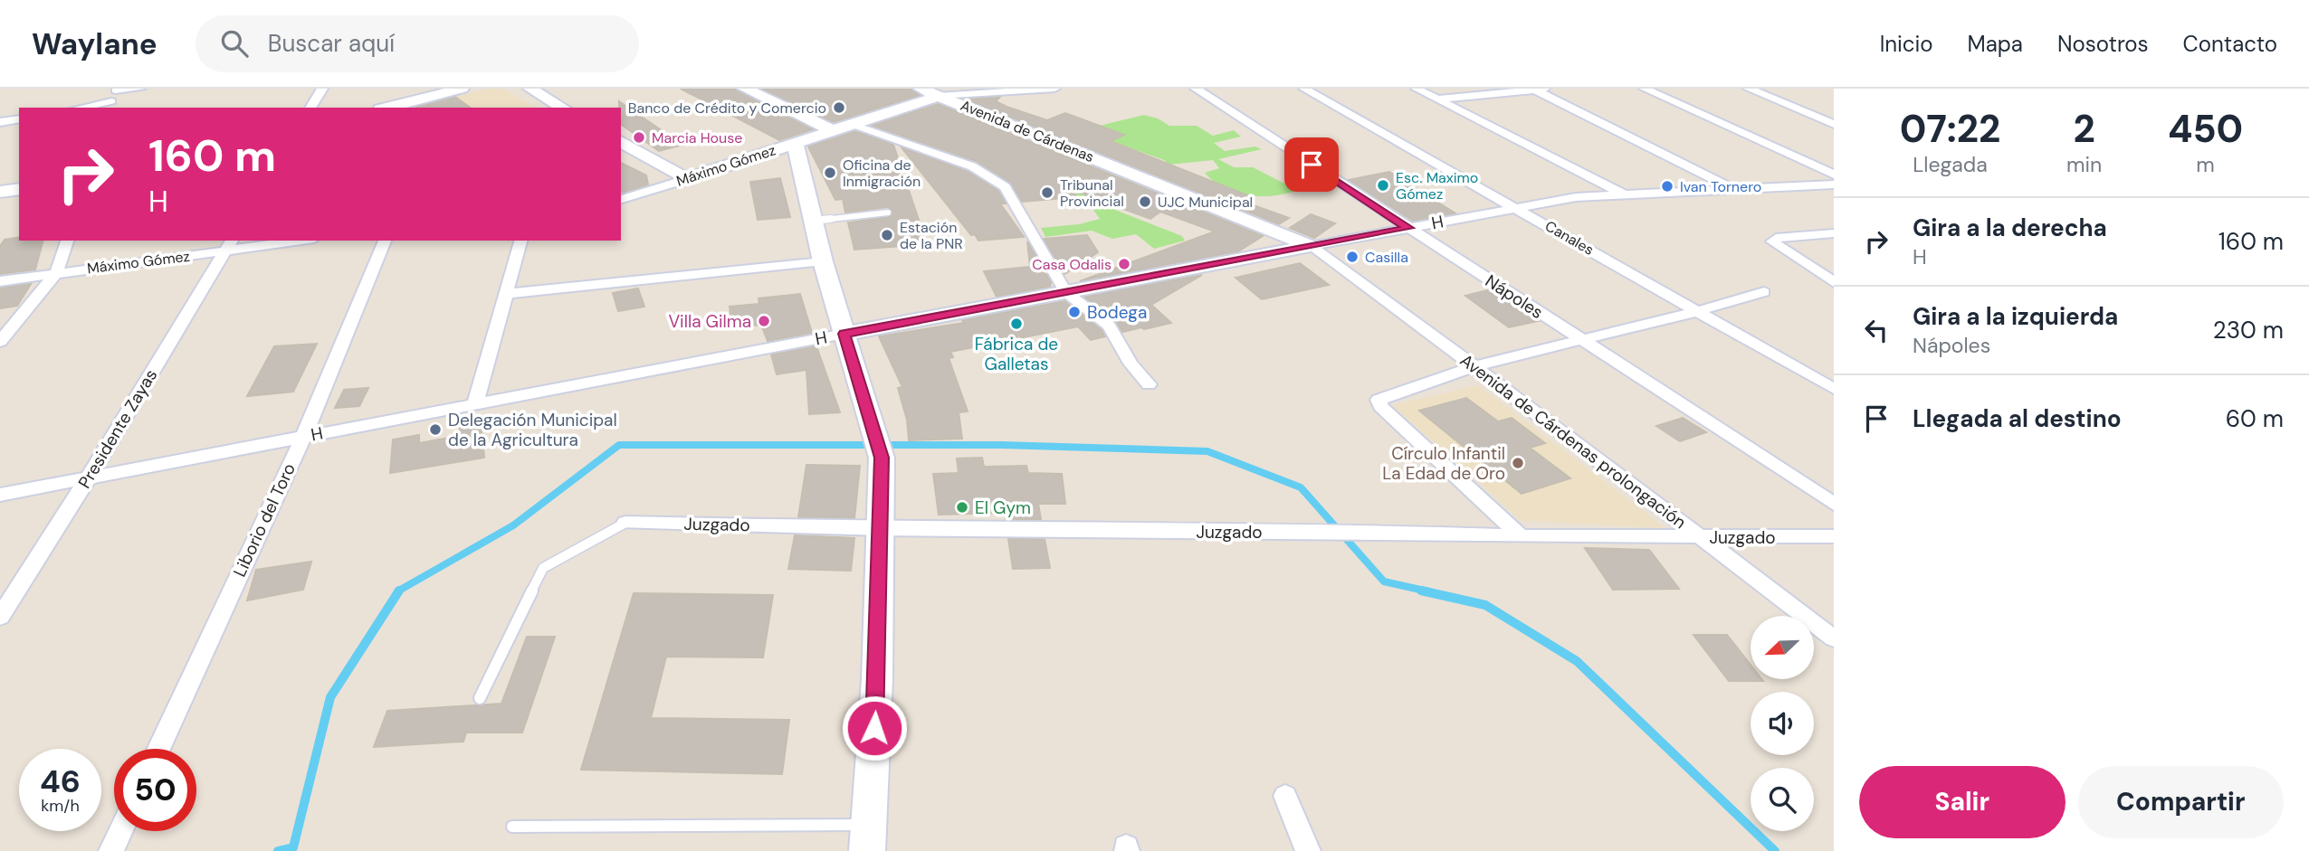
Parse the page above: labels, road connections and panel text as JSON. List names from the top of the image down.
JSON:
{
  "streets": {
    "main road": ["Avenida de Cárdenas", "Máximo Gómez", "H"],
    "street": [
      "Canales",
      "Nápoles",
      "Presidente Zayas",
      "Avenida de Cárdenas prolongación",
      "Liborio del Toro",
      "Juzgado"
    ]
  },
  "crossings": [
    ["Avenida de Cárdenas", "H"],
    ["Avenida de Cárdenas", "Avenida de Cárdenas prolongación"],
    ["Máximo Gómez", "Presidente Zayas"],
    ["H", "Canales"],
    ["H", "Nápoles"],
    ["H", "Presidente Zayas"],
    ["H", "Avenida de Cárdenas prolongación"],
    ["H", "Liborio del Toro"],
    ["Avenida de Cárdenas prolongación", "Juzgado"]
  ],
  "places": [
    "Banco de Crédito y Comercio",
    "Marcia House",
    "Oficina de Inmigración",
    "Esc. Maximo Gómez",
    "Ivan Tornero",
    "Tribunal Provincial",
    "UJC Municipal",
    "Estación de la PNR",
    "Casilla",
    "Casa Odalis",
    "Bodega",
    "Villa Gilma",
    "Fábrica de Galletas",
    "Delegación Municipal de la Agricultura",
    "Círculo Infantil La Edad de Oro",
    "El Gym"
  ],
  "north": "bottom left",
  "page": {
    "header": "Waylane",
    "search": "Buscar aquí",
    "nav": [
      "Inicio",
      "Mapa",
      "Nosotros",
      "Contacto"
    ],
    "eta": [
      "07:22",
      "Llegada",
      "2",
      "min",
      "450",
      "m"
    ],
    "turn": ["160 m", "H"],
    "list": [
      {
        "name": "Gira a la derecha",
        "note": "H",
        "value": "160 m"
      },
      {
        "name": "Gira a la izquierda",
        "note": "Nápoles",
        "value": "230 m"
      },
      {
        "name": "Llegada al destino",
        "value": "60 m"
      }
    ],
    "speed": "46 km/h",
    "limit": "50",
    "buttons": ["Salir", "Compartir"]
  }
}
